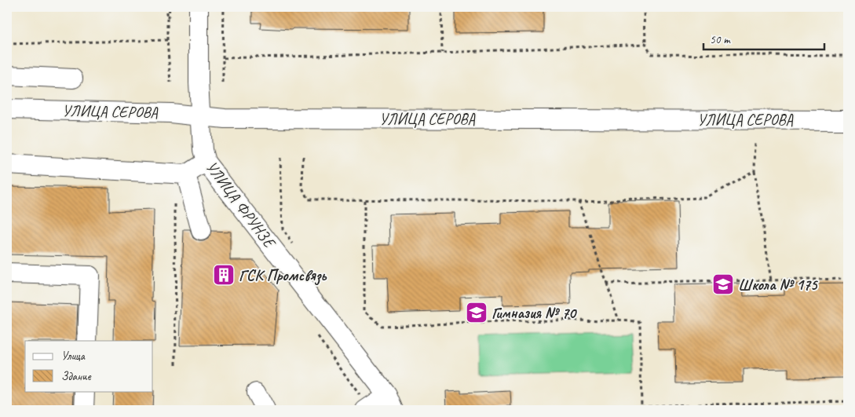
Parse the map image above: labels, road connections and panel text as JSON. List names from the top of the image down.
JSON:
{
  "streets": {
    "street": ["УЛИЦА СЕРОВА", "УЛИЦА ФРУНЗЕ"]
  },
  "crossings": [
    ["УЛИЦА СЕРОВА", "УЛИЦА ФРУНЗЕ"]
  ],
  "places": {
    "building": ["ГСК Промсвязь"],
    "school or university": ["Школа № 175", "Гимназия № 70"]
  },
  "legend": ["Улица", "Здание"],
  "scale_bar": "50 m"
}
